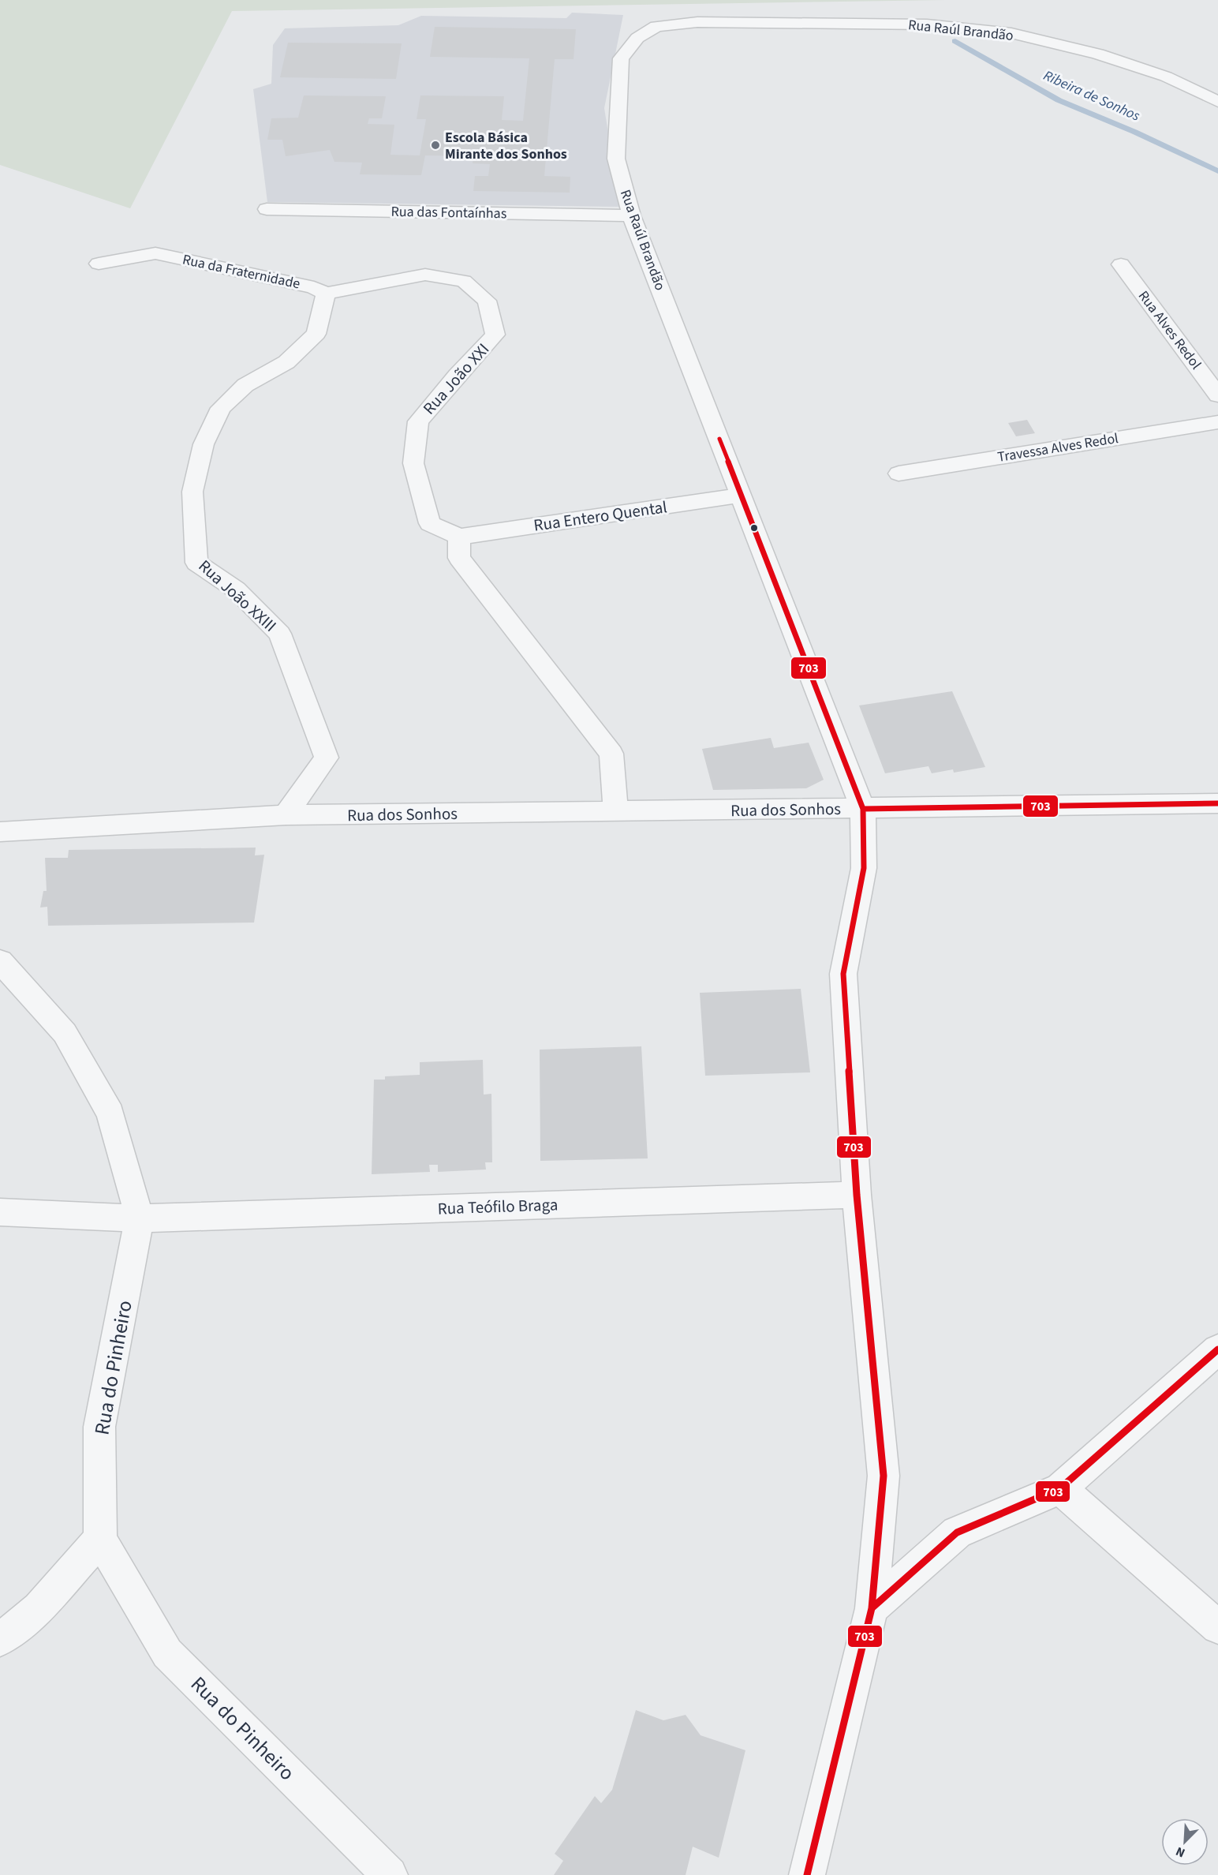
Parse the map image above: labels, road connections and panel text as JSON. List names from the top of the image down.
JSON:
{
  "streets": {
    "street": [
      "Rua Raúl Brandão",
      "Rua das Fontaínhas",
      "Rua da Fraternidade",
      "Rua Alves Redol",
      "Rua João XXI",
      "Travessa Alves Redol",
      "Rua Entero Quental",
      "Rua João XXIII",
      "Rua dos Sonhos",
      "Rua Teófilo Braga",
      "Rua do Pinheiro"
    ]
  },
  "crossings": [
    ["Rua Raúl Brandão", "Rua das Fontaínhas"],
    ["Rua Raúl Brandão", "Rua Entero Quental"],
    ["Rua Raúl Brandão", "Rua dos Sonhos"],
    ["Rua da Fraternidade", "Rua João XXI"],
    ["Rua da Fraternidade", "Rua João XXIII"],
    ["Rua João XXI", "Rua Entero Quental"],
    ["Rua João XXI", "Rua João XXIII"],
    ["Rua João XXIII", "Rua dos Sonhos"],
    ["Rua dos Sonhos", "Rua Teófilo Braga"],
    ["Rua Teófilo Braga", "Rua do Pinheiro"]
  ],
  "water": ["Ribeira de Sonhos"],
  "places": ["Escola Básica Mirante dos Sonhos"],
  "lines": ["transit line 703"],
  "north": "bottom left"
}
